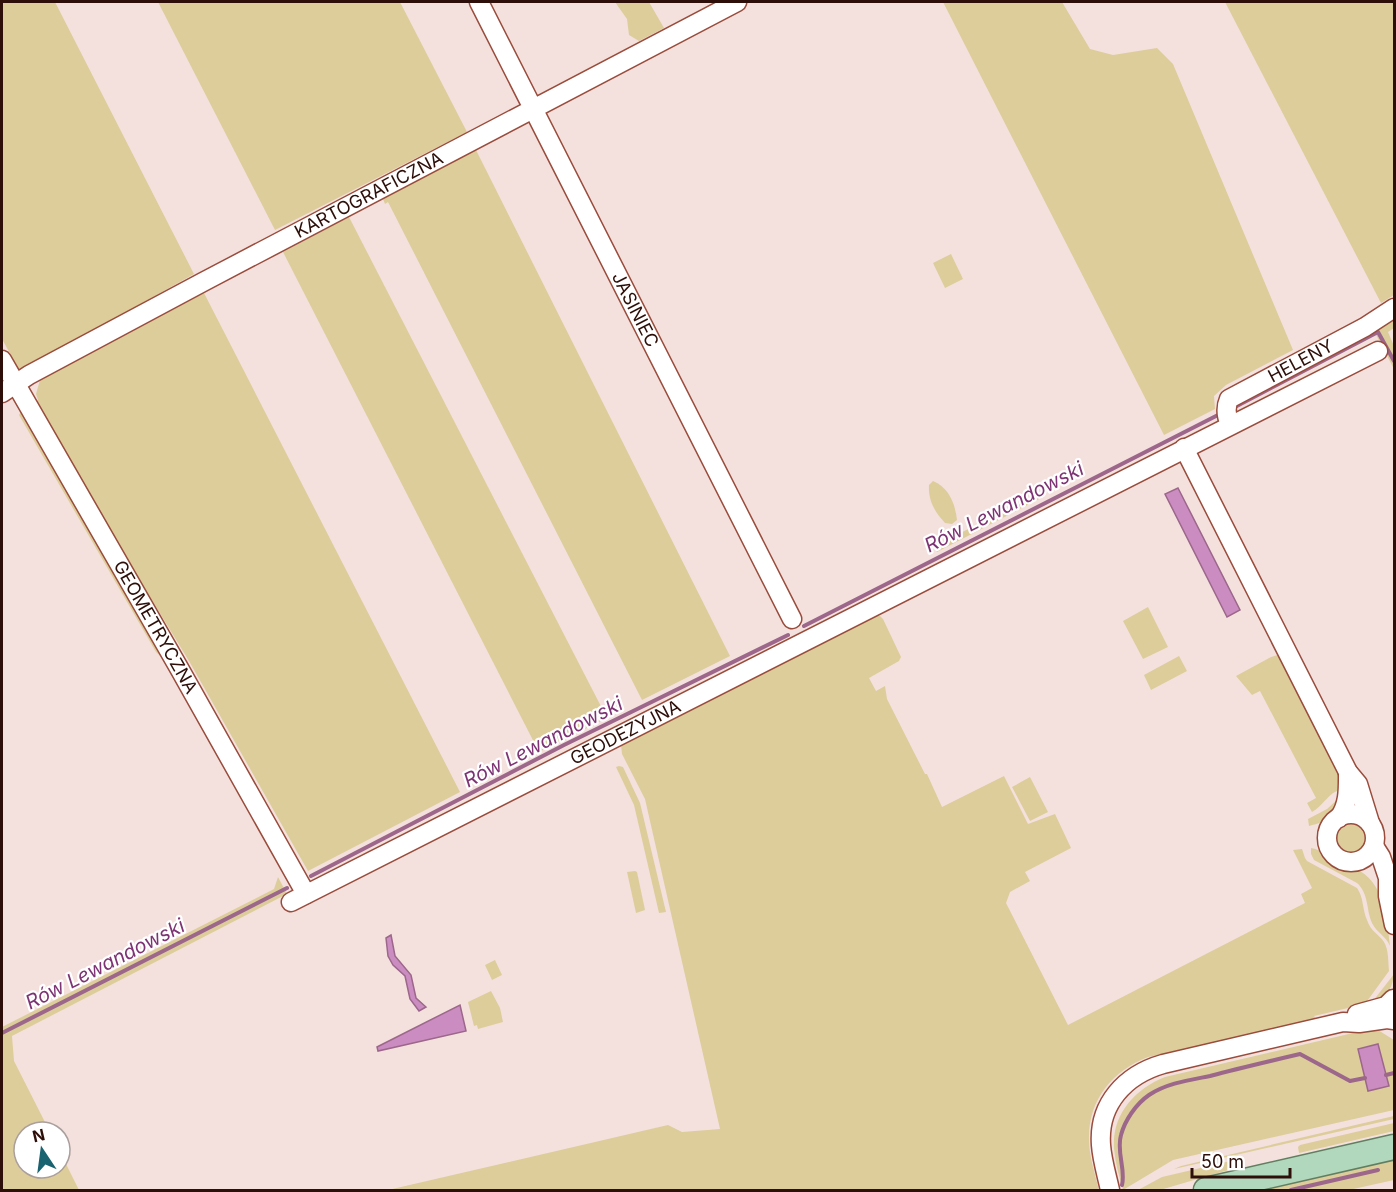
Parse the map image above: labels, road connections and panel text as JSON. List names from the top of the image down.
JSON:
{
  "streets": {
    "street": [
      "KARTOGRAFICZNA",
      "JASINIEC",
      "HELENY",
      "GEOMETRYCZNA",
      "GEODEZYJNA"
    ]
  },
  "crossings": [
    ["KARTOGRAFICZNA", "JASINIEC"],
    ["KARTOGRAFICZNA", "GEOMETRYCZNA"],
    ["HELENY", "GEODEZYJNA"],
    ["GEOMETRYCZNA", "GEODEZYJNA"]
  ],
  "water": ["Rów Lewandowski"],
  "scale_bar": "50 m",
  "north": "top"
}
